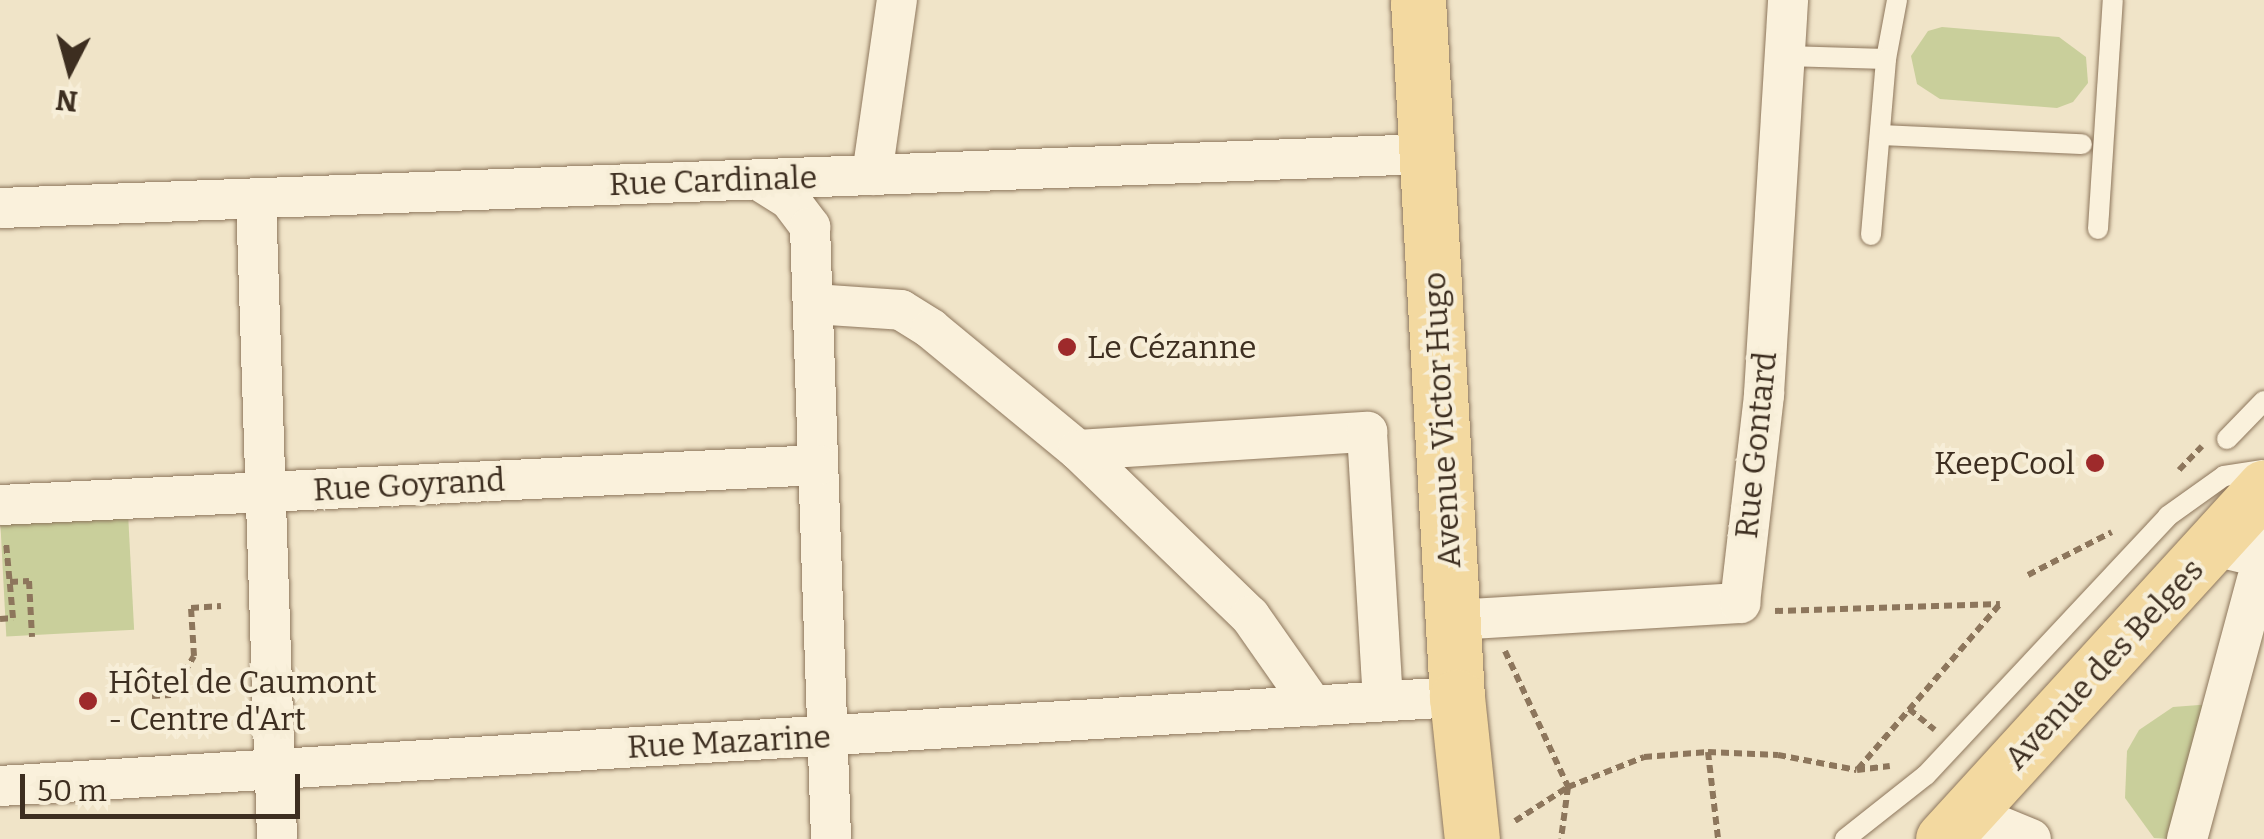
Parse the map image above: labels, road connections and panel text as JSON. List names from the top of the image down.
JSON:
{
  "streets": {
    "main road": ["Avenue Victor Hugo", "Avenue des Belges"],
    "street": [
      "Rue Cardinale",
      "Rue Gontard",
      "Rue Goyrand",
      "Rue Mazarine"
    ]
  },
  "crossings": [
    ["Rue Cardinale", "Avenue Victor Hugo"],
    ["Avenue Victor Hugo", "Rue Gontard"],
    ["Avenue Victor Hugo", "Rue Mazarine"]
  ],
  "places": ["Le Cézanne", "KeepCool", "Hôtel de Caumont - Centre d'Art"],
  "scale_bar": "50 m",
  "north": "bottom"
}
